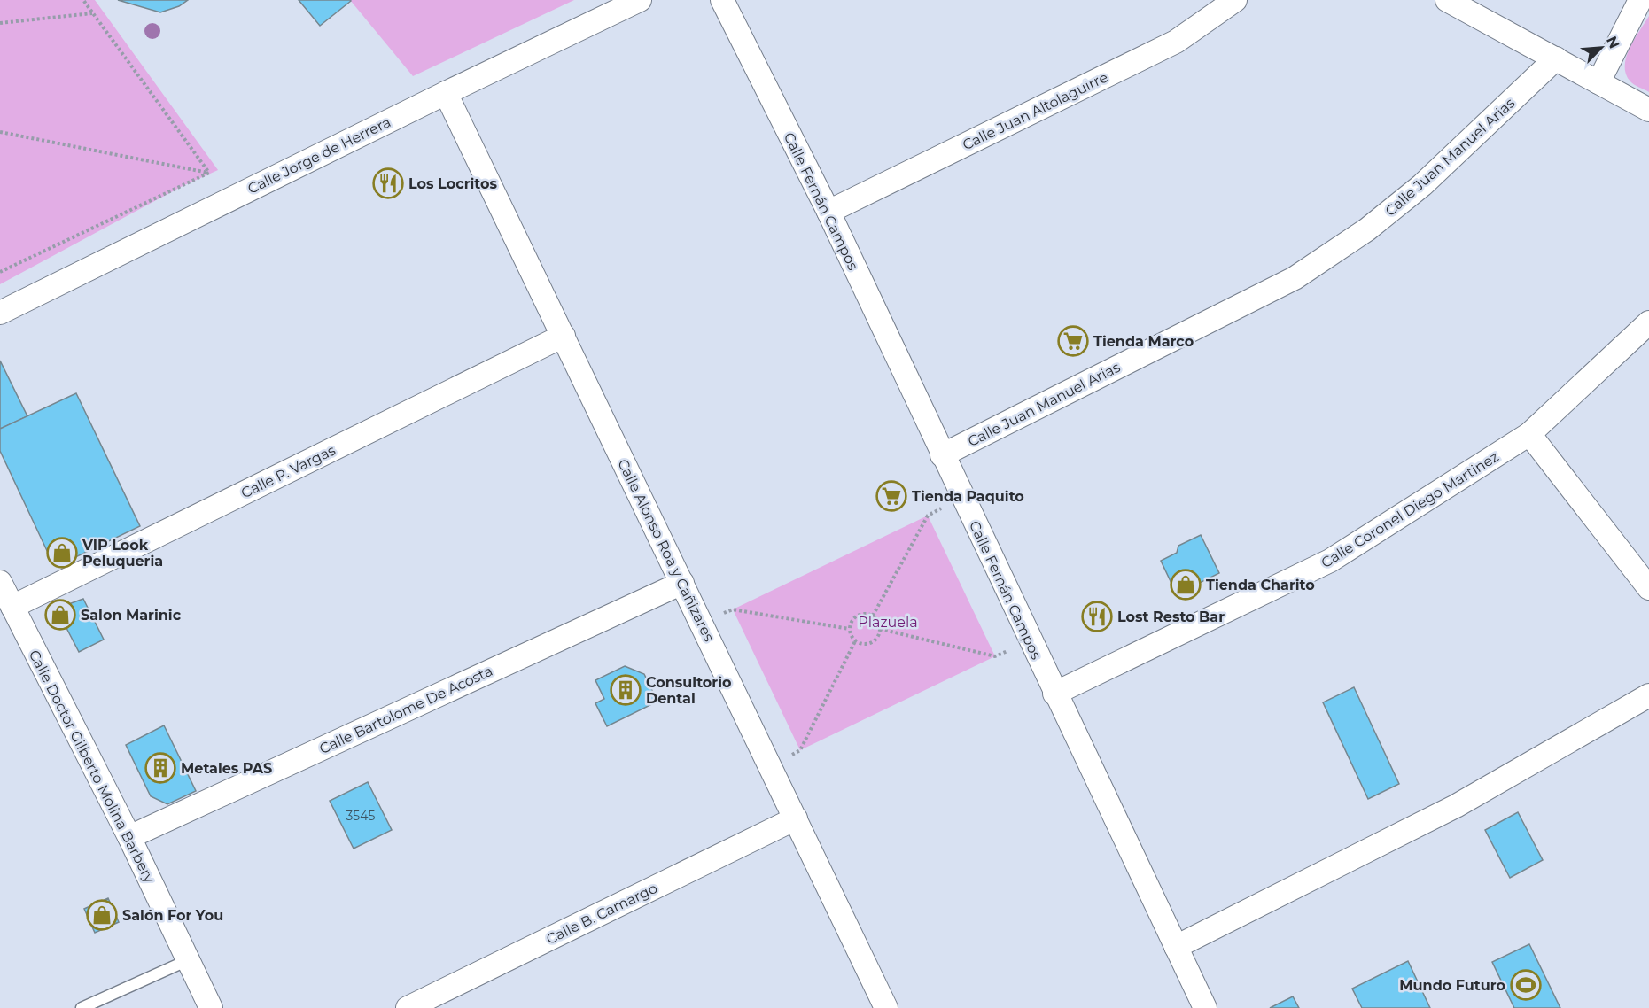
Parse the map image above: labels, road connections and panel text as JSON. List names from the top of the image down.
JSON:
{
  "streets": {
    "street": [
      "Calle Juan Altolaguirre",
      "Calle Jorge de Herrera",
      "Calle Juan Manuel Arias",
      "Calle Fernán Campos",
      "Calle P. Vargas",
      "Calle Coronel Diego Martinez",
      "Calle Alonso Roa y Cañizares",
      "Calle Bartolome De Acosta",
      "Calle Doctor Gilberto Molina Barbery",
      "Calle B. Camargo"
    ]
  },
  "crossings": [
    ["Calle Juan Altolaguirre", "Calle Fernán Campos"],
    ["Calle Jorge de Herrera", "Calle Alonso Roa y Cañizares"],
    ["Calle Juan Manuel Arias", "Calle Fernán Campos"],
    ["Calle Fernán Campos", "Calle Coronel Diego Martinez"],
    ["Calle P. Vargas", "Calle Alonso Roa y Cañizares"],
    ["Calle P. Vargas", "Calle Doctor Gilberto Molina Barbery"],
    ["Calle Alonso Roa y Cañizares", "Calle Bartolome De Acosta"],
    ["Calle Alonso Roa y Cañizares", "Calle B. Camargo"],
    ["Calle Bartolome De Acosta", "Calle Doctor Gilberto Molina Barbery"]
  ],
  "parks": ["Plazuela"],
  "places": {
    "restaurant": ["Los Locritos", "Lost Resto Bar"],
    "supermarket": ["Tienda Marco", "Tienda Paquito"],
    "shop": [
      "VIP Look Peluqueria",
      "Tienda Charito",
      "Salon Marinic",
      "Salón For You"
    ],
    "building": ["Consultorio Dental", "Metales PAS"],
    "sports": ["Mundo Futuro"]
  },
  "house_numbers": ["3545"],
  "north": "top right"
}
